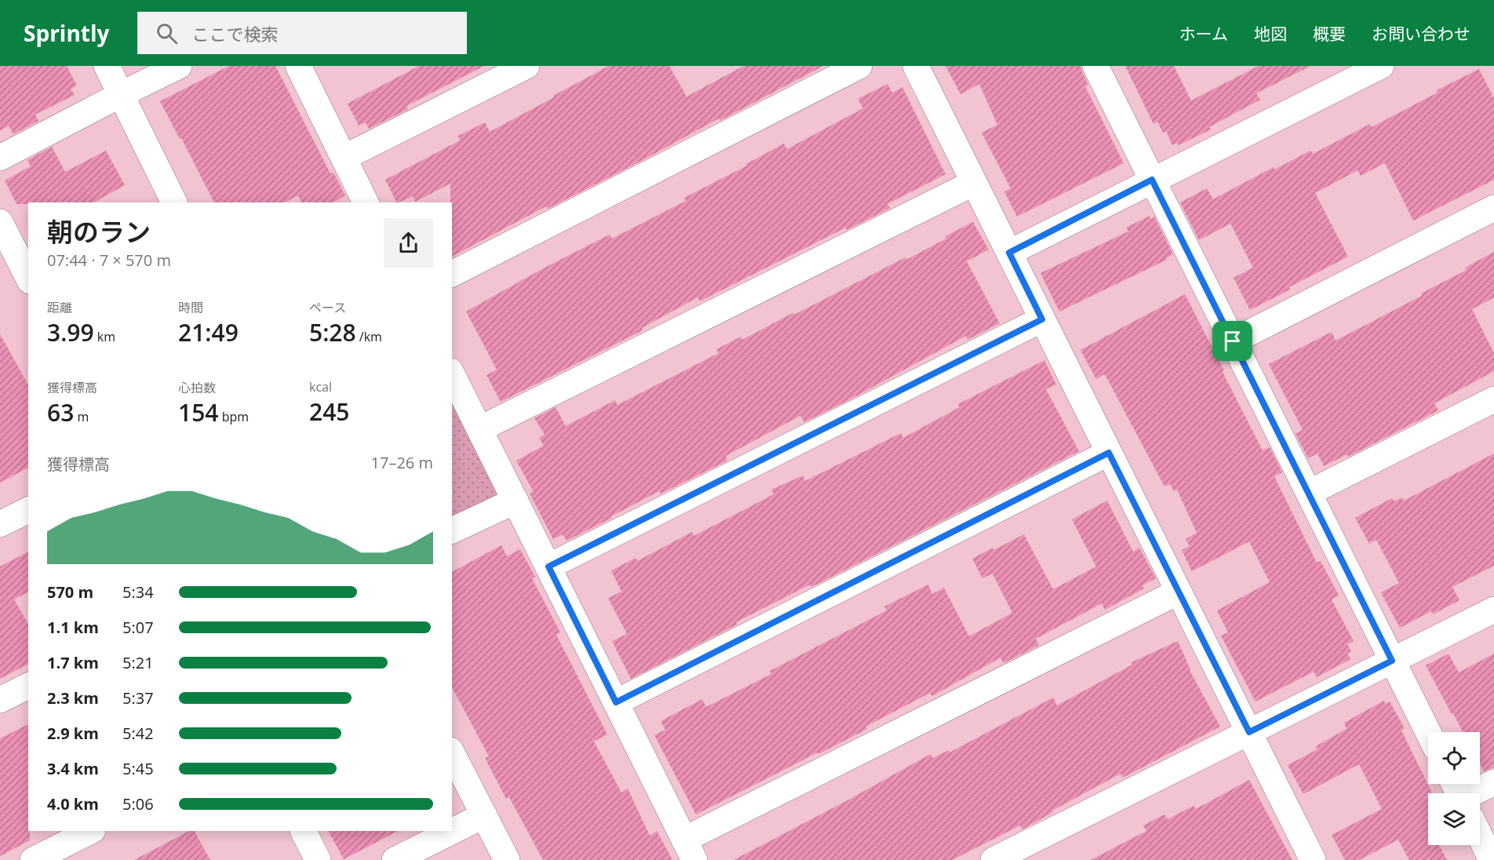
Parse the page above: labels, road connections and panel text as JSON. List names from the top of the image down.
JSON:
{
  "page": {
    "header": "Sprintly",
    "search": "ここで検索",
    "nav": [
      "ホーム",
      "地図",
      "概要",
      "お問い合わせ"
    ],
    "heading": ["朝のラン", "07:44 · 7 × 570 m"],
    "stats": [
      ["距離", "3.99 km"],
      ["時間", "21:49"],
      ["ペース", "5:28 /km"],
      ["獲得標高", "63 m"],
      ["心拍数", "154 bpm"],
      ["kcal", "245"]
    ],
    "chart": ["獲得標高", "17–26 m"],
    "list": [
      {
        "name": "570 m",
        "note": "5:34"
      },
      {
        "name": "1.1 km",
        "note": "5:07"
      },
      {
        "name": "1.7 km",
        "note": "5:21"
      },
      {
        "name": "2.3 km",
        "note": "5:37"
      },
      {
        "name": "2.9 km",
        "note": "5:42"
      },
      {
        "name": "3.4 km",
        "note": "5:45"
      },
      {
        "name": "4.0 km",
        "note": "5:06"
      }
    ]
  }
}
